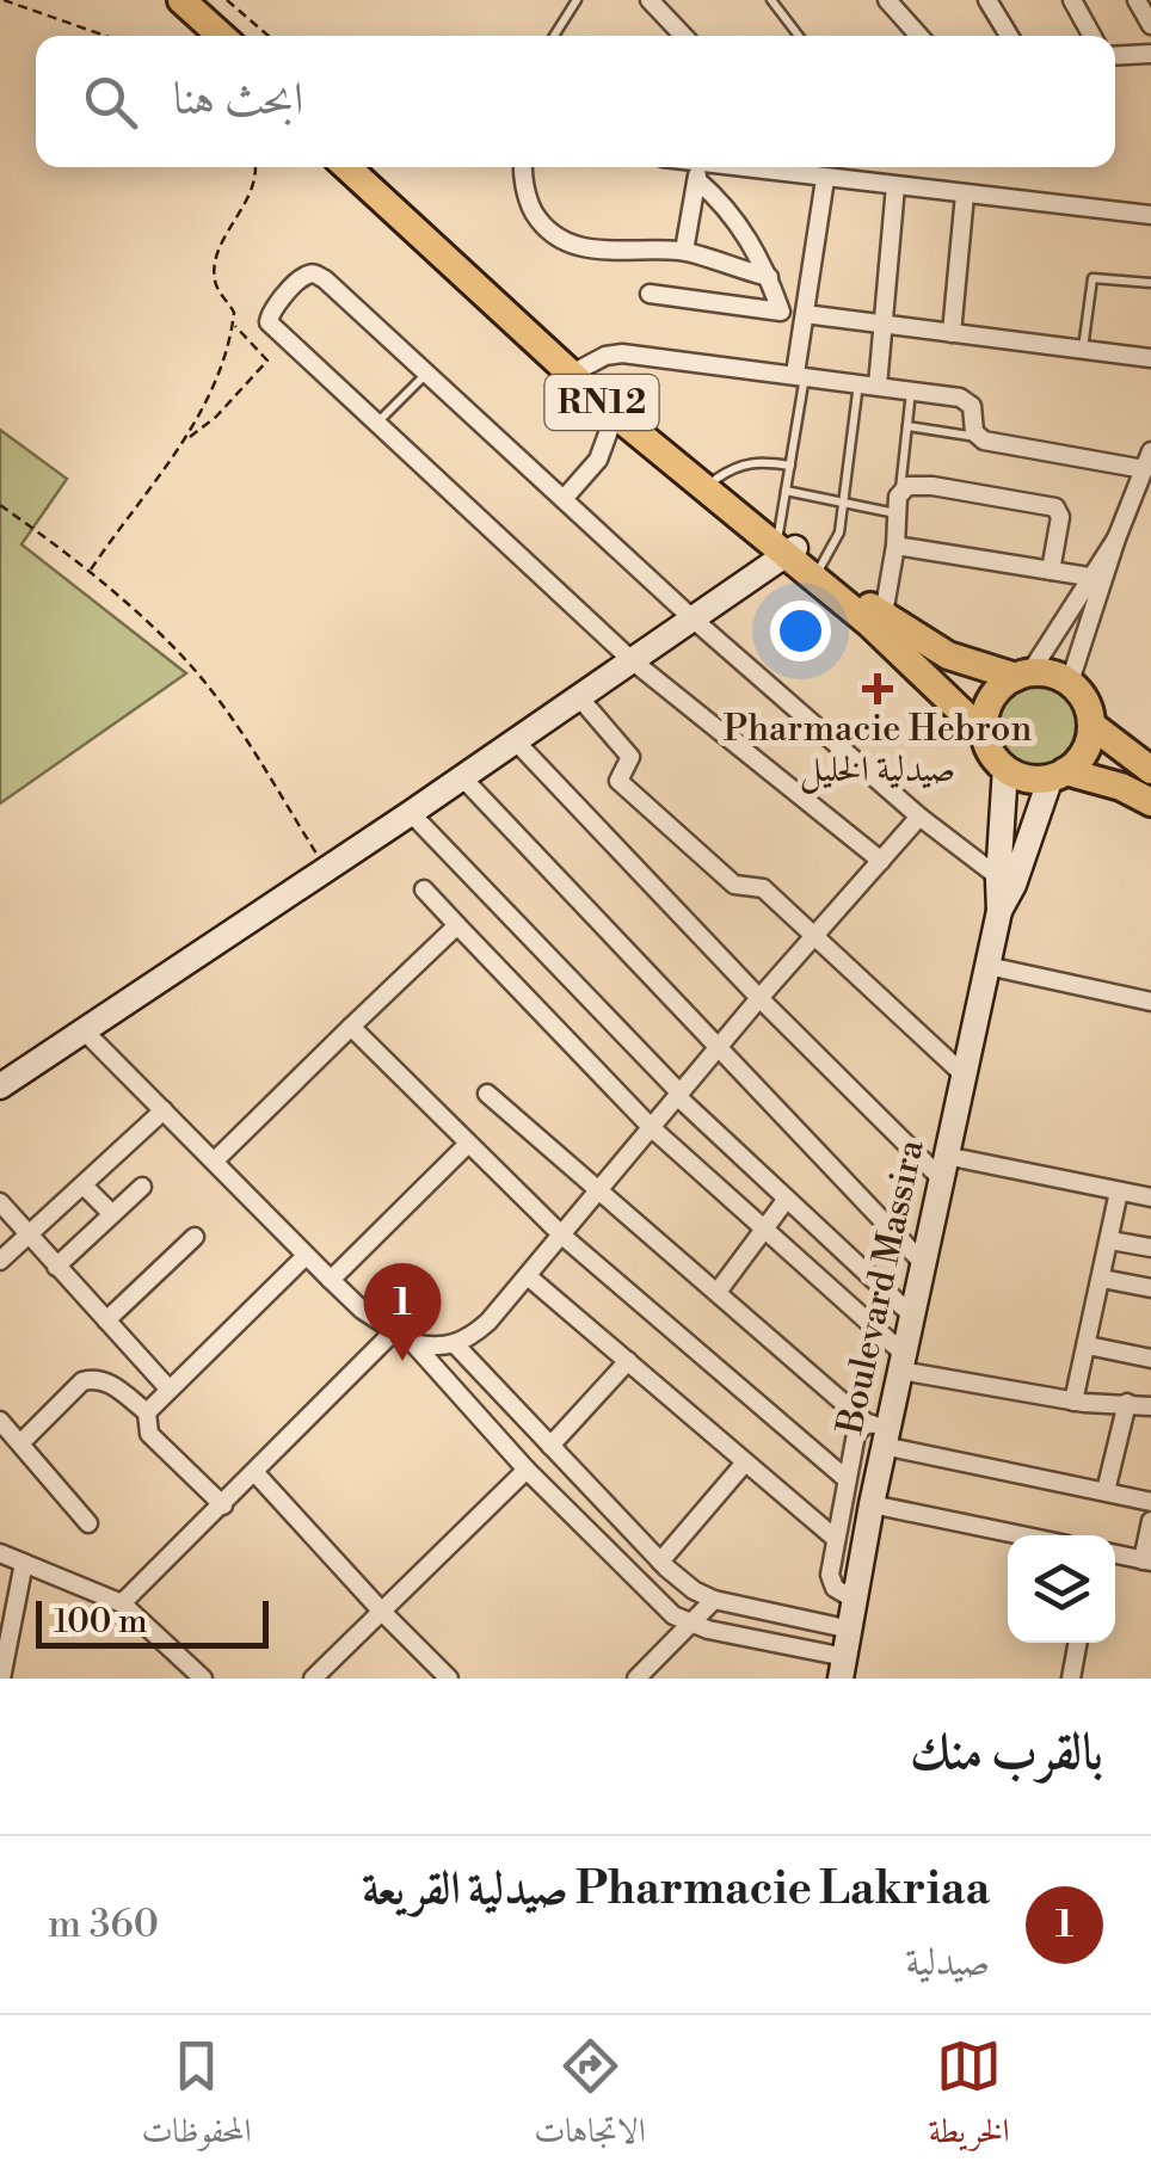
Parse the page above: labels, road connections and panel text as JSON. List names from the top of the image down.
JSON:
{
  "streets": {
    "main road": ["RN12", "Boulevard Massira"]
  },
  "crossings": [
    ["RN12", "Boulevard Massira"]
  ],
  "places": {
    "health": ["Pharmacie Hebron صيدلية الخليل"]
  },
  "scale_bar": "100 m",
  "page": {
    "search": "ابحث هنا",
    "pins": "1",
    "scale": "100 m",
    "heading": "بالقرب منك",
    "list": [
      {
        "mark": "1",
        "name": "Pharmacie Lakriaa صيدلية القريعة",
        "note": "صيدلية",
        "value": "360 m"
      }
    ],
    "nav": ["الخريطة", "الاتجاهات", "المحفوظات"]
  }
}
